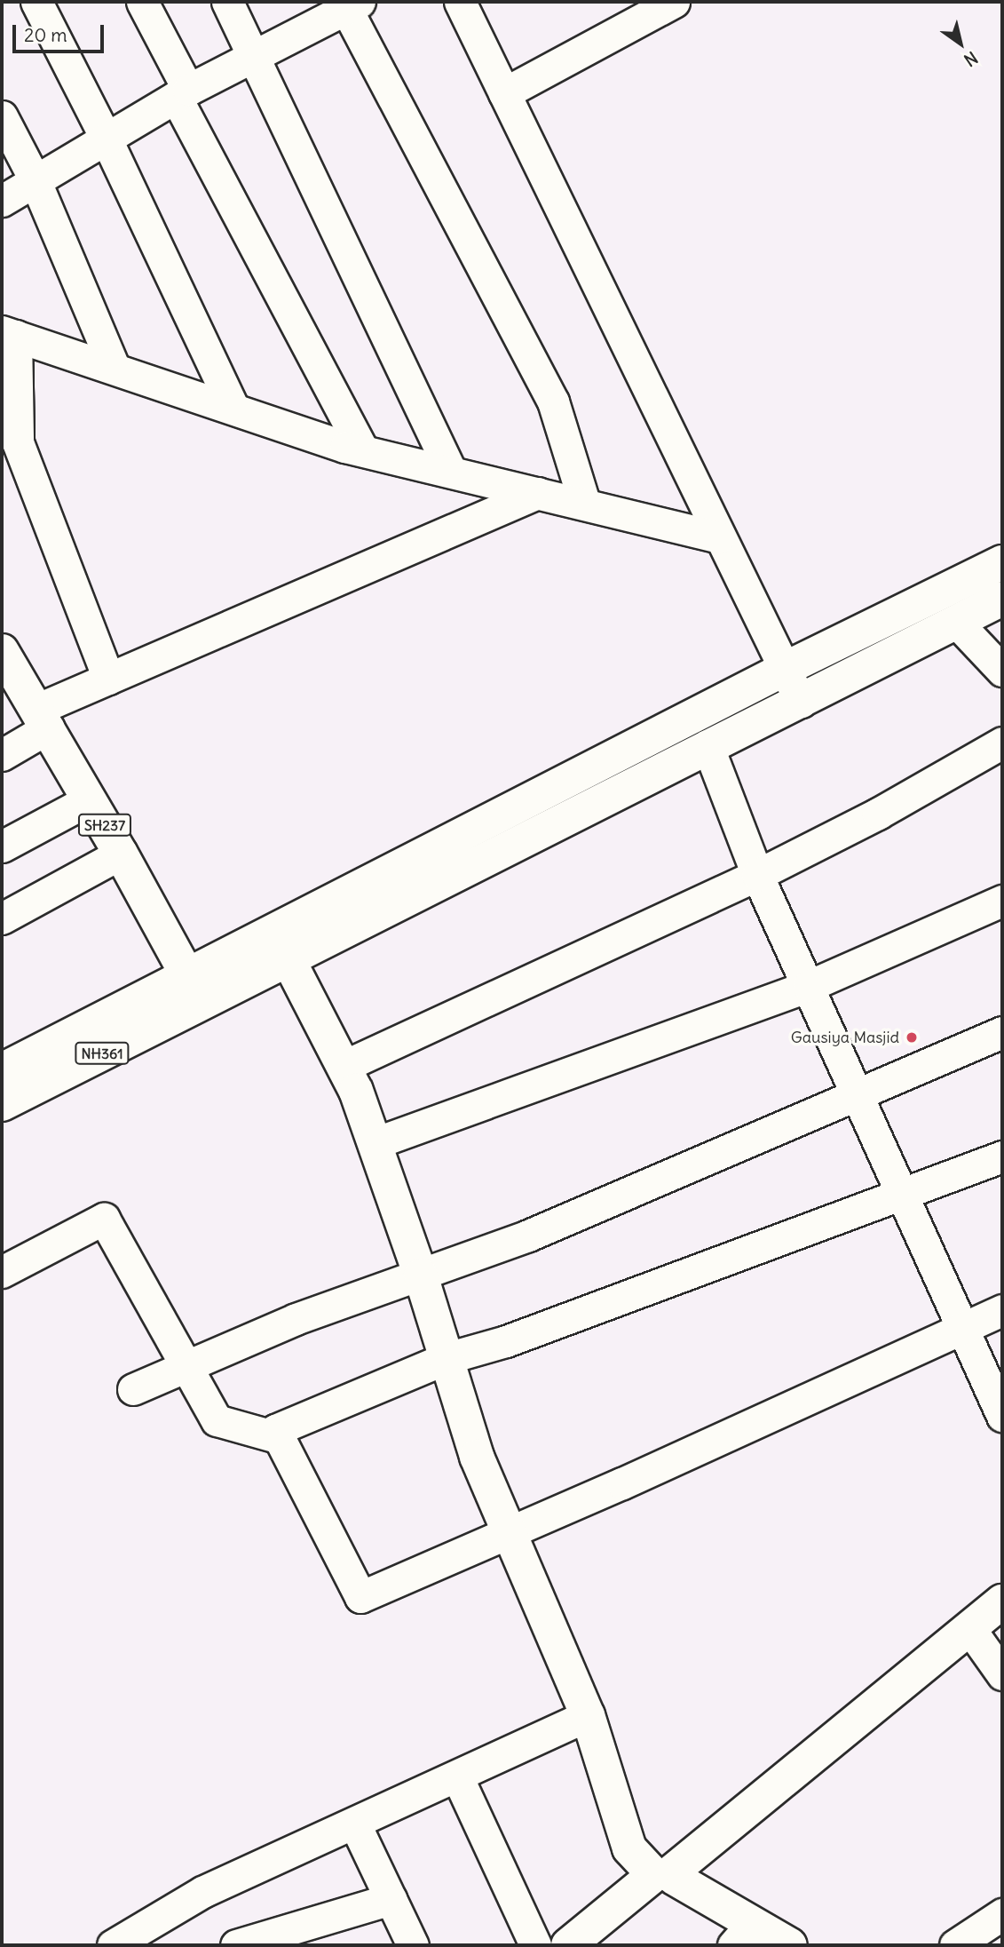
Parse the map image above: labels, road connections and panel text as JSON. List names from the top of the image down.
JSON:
{
  "streets": {
    "main road": ["SH237", "NH361"]
  },
  "crossings": [
    ["SH237", "NH361"]
  ],
  "places": ["Gausiya Masjid"],
  "scale_bar": "20 m",
  "north": "bottom right"
}
